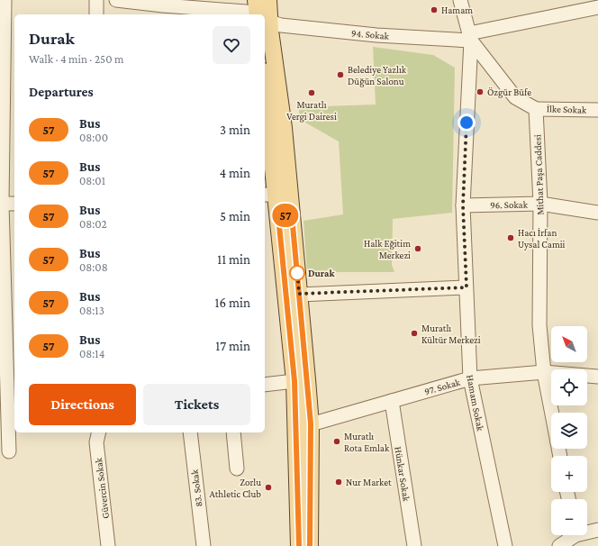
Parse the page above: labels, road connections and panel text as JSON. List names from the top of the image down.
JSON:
{
  "streets": {
    "street": [
      "94. Sokak",
      "İlke Sokak",
      "Mithat Paşa Caddesi",
      "96. Sokak",
      "97. Sokak",
      "Hamam Sokak",
      "Hünkar Sokak",
      "Güvercin Sokak",
      "83. Sokak"
    ]
  },
  "crossings": [
    ["94. Sokak", "Hamam Sokak"],
    ["İlke Sokak", "Mithat Paşa Caddesi"],
    ["Mithat Paşa Caddesi", "96. Sokak"],
    ["Mithat Paşa Caddesi", "97. Sokak"],
    ["96. Sokak", "Hamam Sokak"],
    ["97. Sokak", "Hamam Sokak"],
    ["97. Sokak", "Hünkar Sokak"]
  ],
  "places": [
    "Hamam",
    "Belediye Yazlık Düğün Salonu",
    "Özgür Büfe",
    "Muratlı Vergi Dairesi",
    "Hacı İrfan Uysal Camii",
    "Halk Eğitim Merkezi",
    "Durak",
    "Muratlı Kültür Merkezi",
    "Muratlı Rota Emlak",
    "Nur Market",
    "Zorlu Athletic Club"
  ],
  "lines": ["bus line 57"],
  "north": "top left",
  "page": {
    "on_map": "57",
    "heading": [
      ["Durak", "Walk · 4 min · 250 m"],
      "Departures"
    ],
    "list": [
      {
        "mark": "57",
        "name": "Bus",
        "note": "08:00",
        "value": "3 min"
      },
      {
        "mark": "57",
        "name": "Bus",
        "note": "08:01",
        "value": "4 min"
      },
      {
        "mark": "57",
        "name": "Bus",
        "note": "08:02",
        "value": "5 min"
      },
      {
        "mark": "57",
        "name": "Bus",
        "note": "08:08",
        "value": "11 min"
      },
      {
        "mark": "57",
        "name": "Bus",
        "note": "08:13",
        "value": "16 min"
      },
      {
        "mark": "57",
        "name": "Bus",
        "note": "08:14",
        "value": "17 min"
      }
    ],
    "map_buttons": ["+", "−"],
    "buttons": ["Directions", "Tickets"]
  }
}
